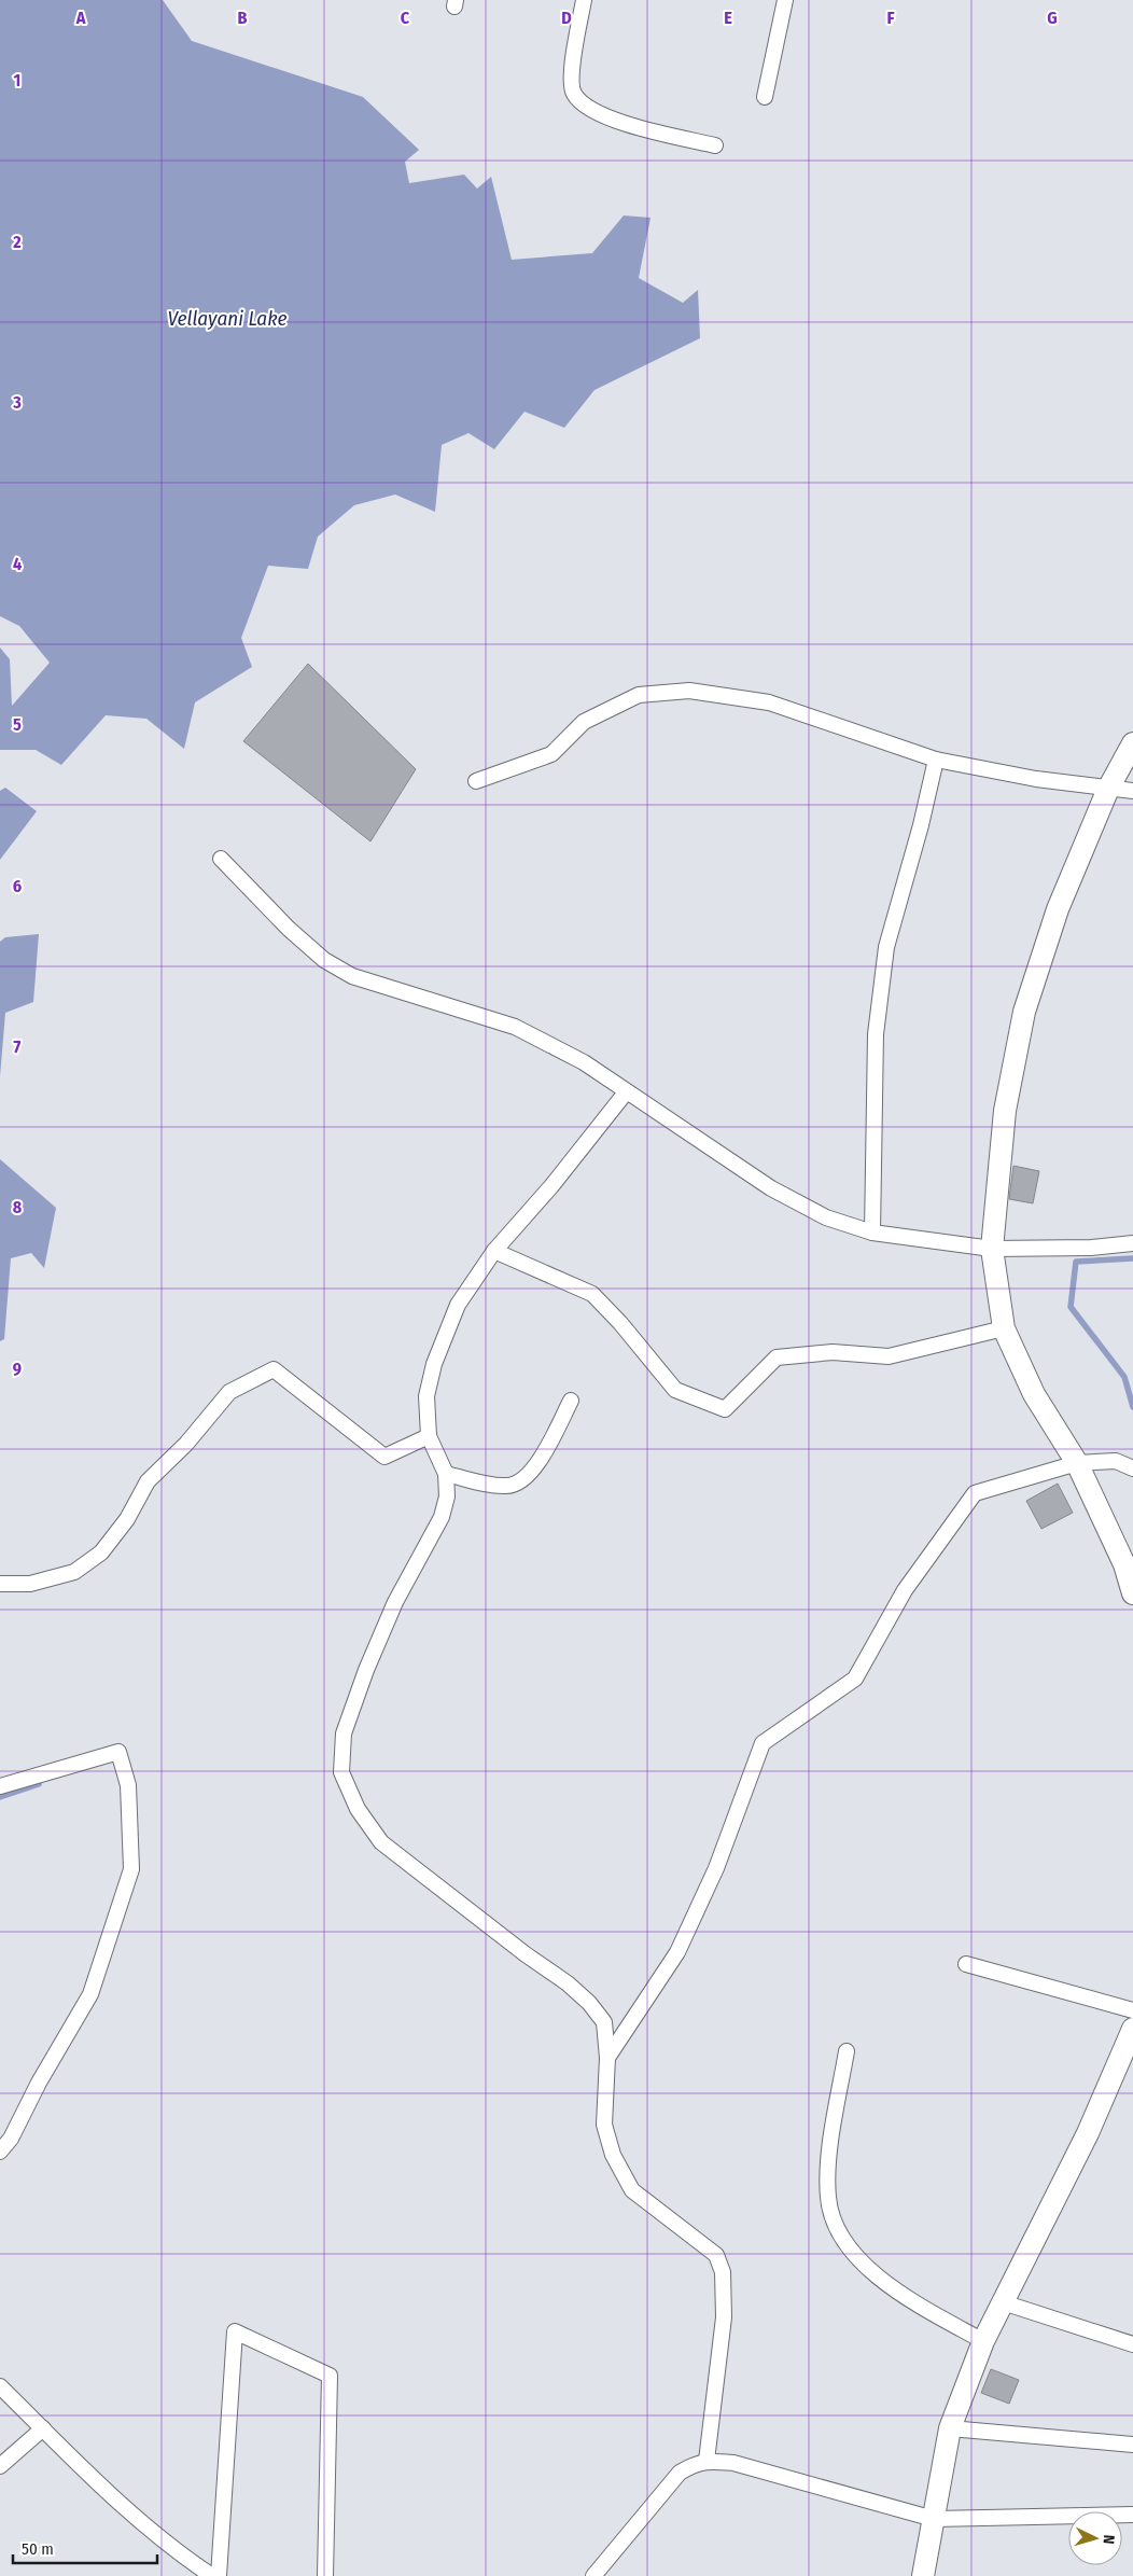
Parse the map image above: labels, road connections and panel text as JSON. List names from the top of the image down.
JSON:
{
  "water": ["Vellayani Lake"],
  "scale_bar": "50 m",
  "north": "right",
  "grid": {
    "columns": [
      "A",
      "B",
      "C",
      "D",
      "E",
      "F",
      "G"
    ],
    "rows": [
      "1",
      "2",
      "3",
      "4",
      "5",
      "6",
      "7",
      "8",
      "9"
    ]
  }
}
